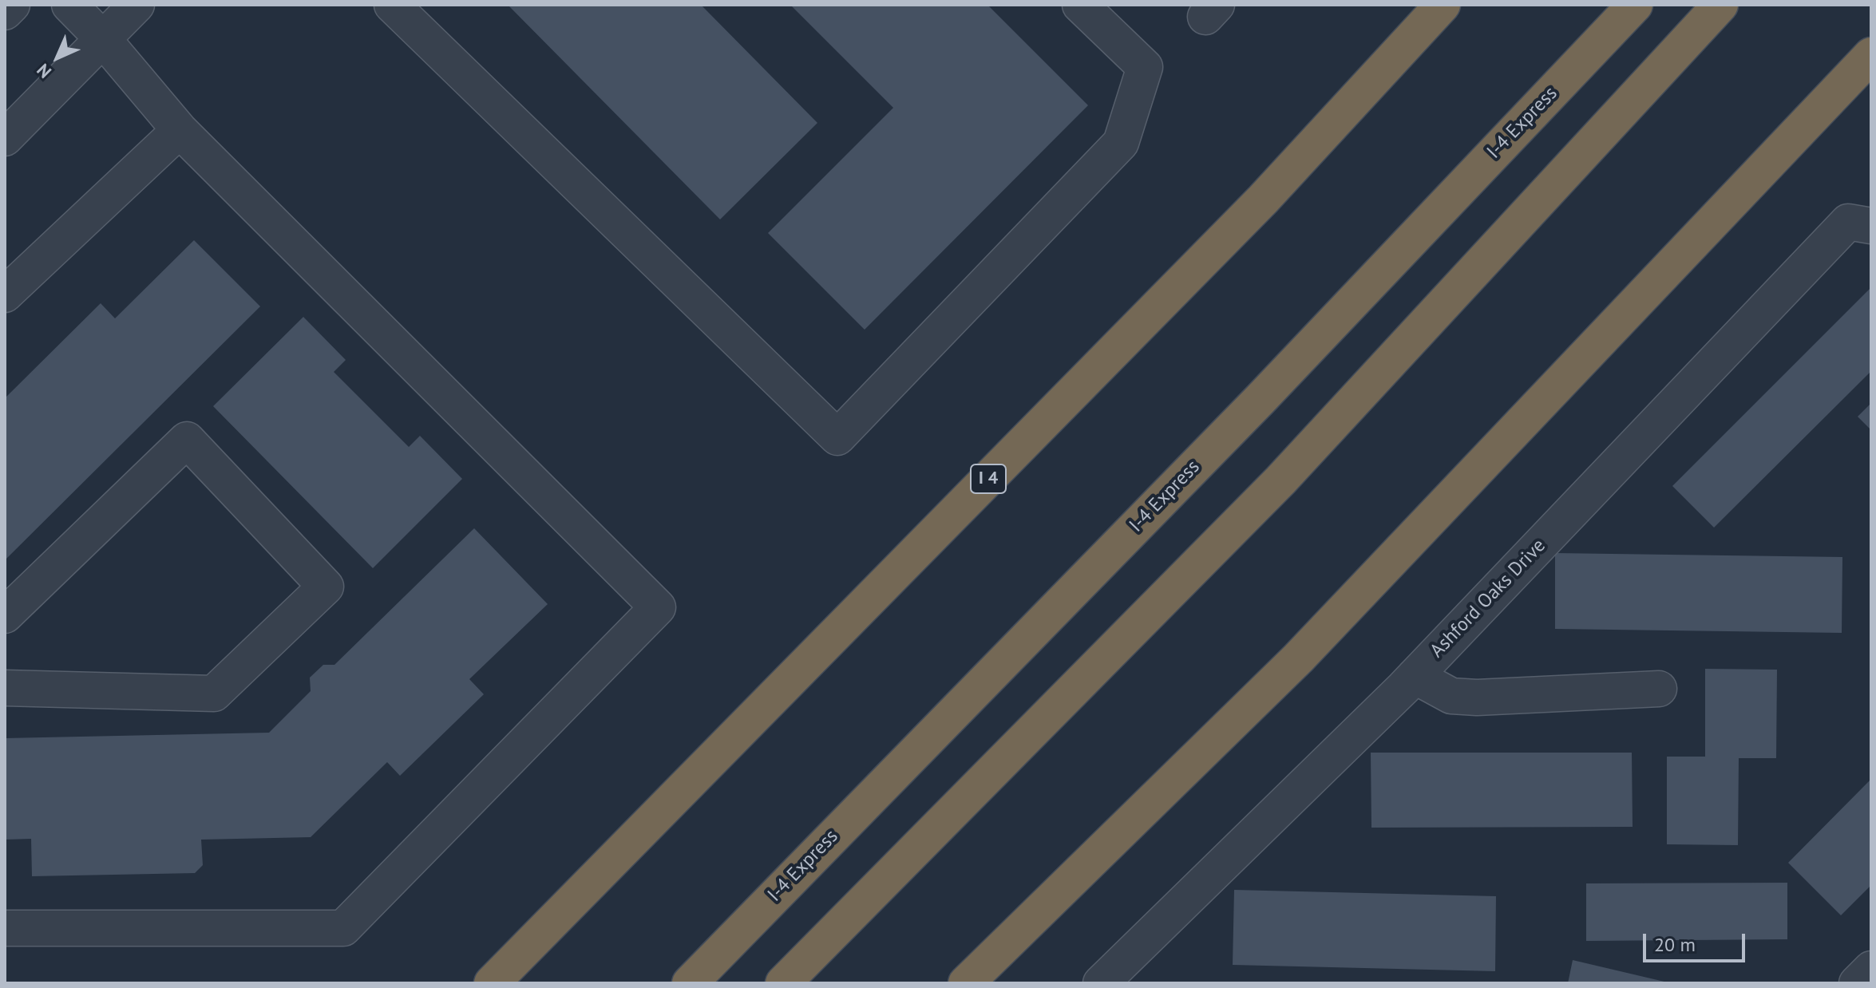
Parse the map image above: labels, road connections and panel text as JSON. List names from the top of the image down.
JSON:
{
  "streets": {
    "highway": ["I-4 Express", "I 4"],
    "street": ["Ashford Oaks Drive"]
  },
  "scale_bar": "20 m",
  "north": "bottom left"
}
